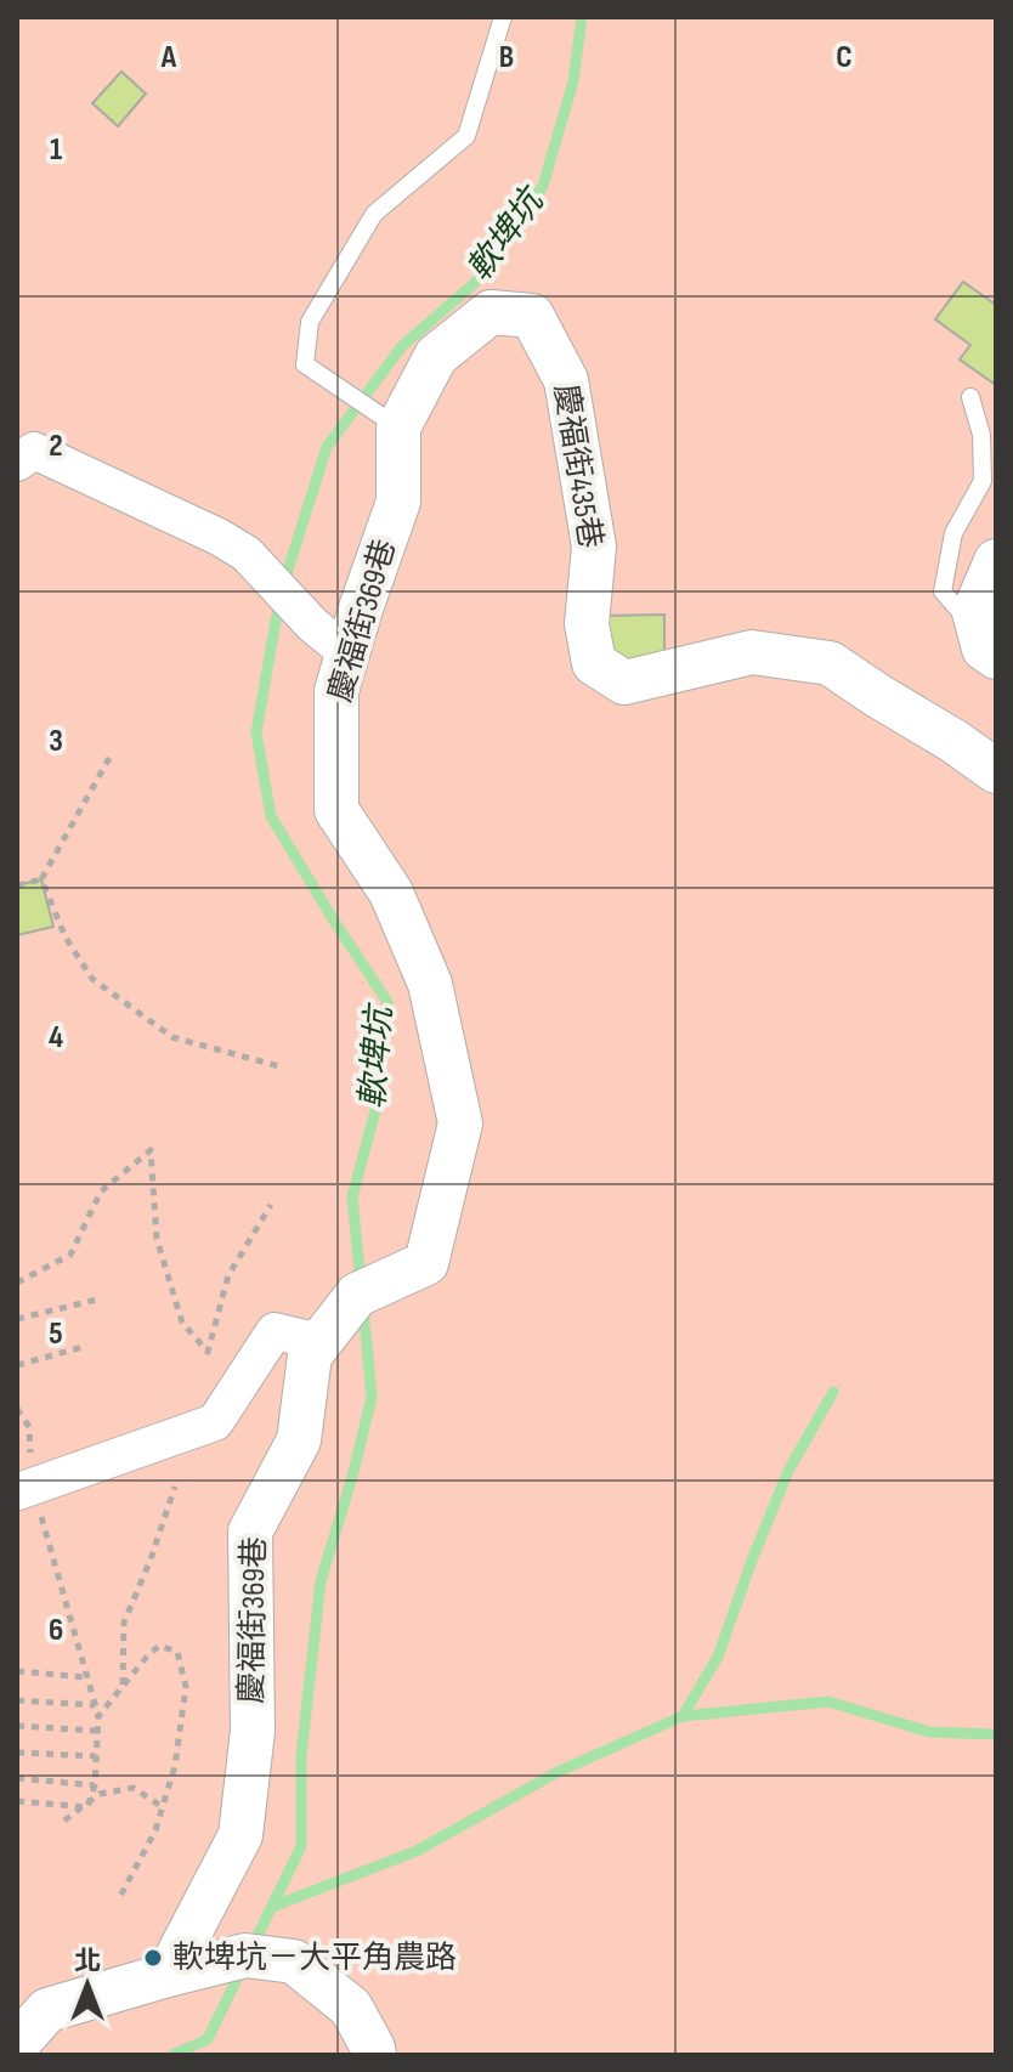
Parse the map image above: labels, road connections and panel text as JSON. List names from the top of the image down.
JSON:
{
  "streets": {
    "street": ["慶福街435巷", "慶福街369巷"]
  },
  "crossings": [
    ["慶福街435巷", "慶福街369巷"]
  ],
  "water": ["軟埤坑"],
  "places": ["軟埤坑－大平角農路"],
  "north": "top",
  "grid": {
    "columns": ["A", "B", "C"],
    "rows": [
      "1",
      "2",
      "3",
      "4",
      "5",
      "6"
    ]
  }
}
